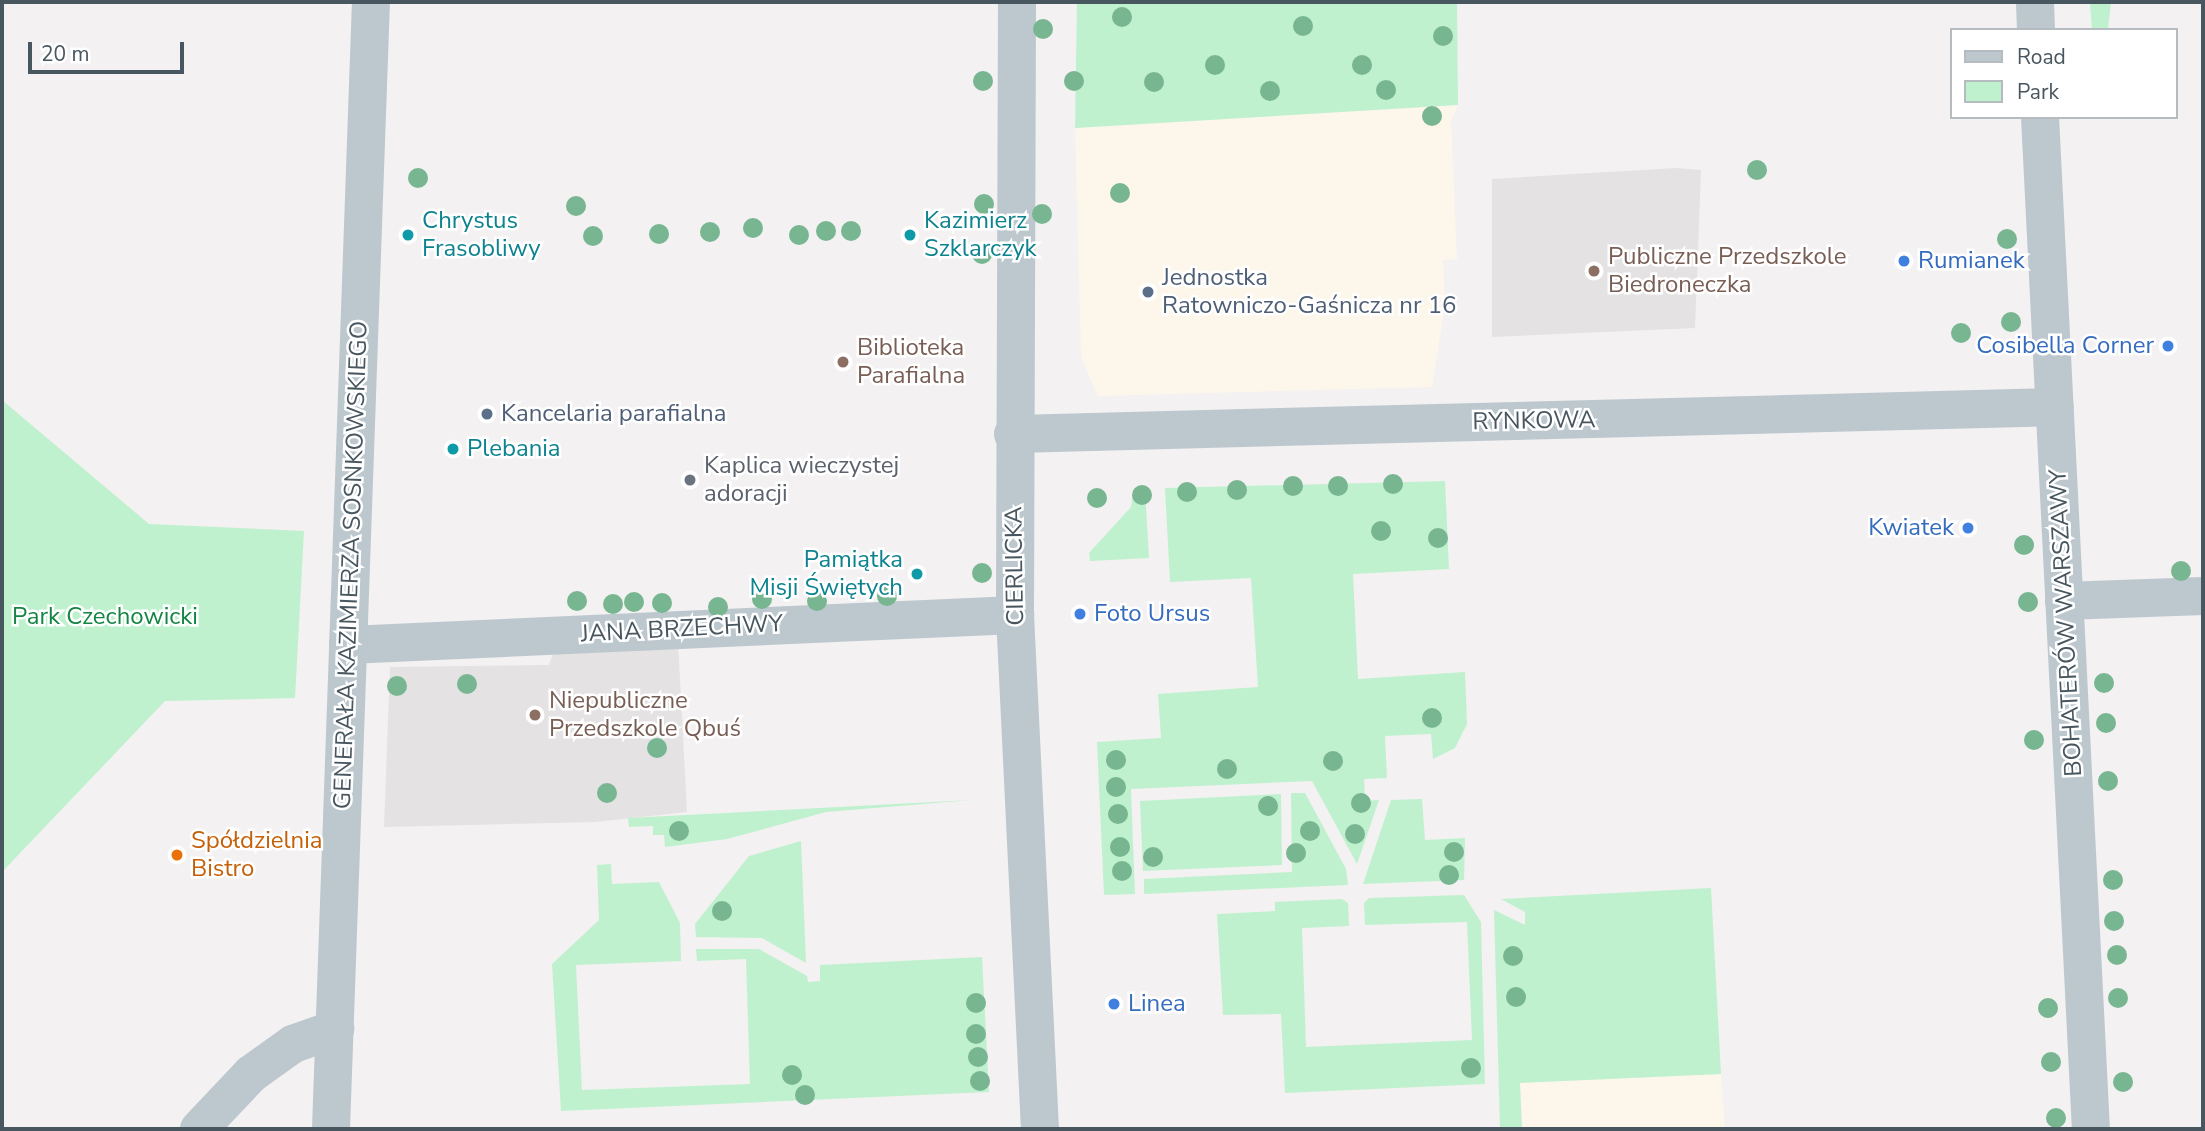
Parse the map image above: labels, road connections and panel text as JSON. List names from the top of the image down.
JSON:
{
  "streets": {
    "street": [
      "RYNKOWA",
      "GENERAŁA KAZIMIERZA SOSNKOWSKIEGO",
      "CIERLICKA",
      "BOHATERÓW WARSZAWY",
      "JANA BRZECHWY"
    ]
  },
  "crossings": [
    ["RYNKOWA", "CIERLICKA"],
    ["RYNKOWA", "BOHATERÓW WARSZAWY"],
    ["GENERAŁA KAZIMIERZA SOSNKOWSKIEGO", "JANA BRZECHWY"],
    ["CIERLICKA", "JANA BRZECHWY"]
  ],
  "parks": ["Park Czechowicki"],
  "places": [
    "Chrystus Frasobliwy",
    "Kazimierz Szklarczyk",
    "Rumianek",
    "Publiczne Przedszkole Biedroneczka",
    "Jednostka Ratowniczo-Gaśnicza nr 16",
    "Cosibella Corner",
    "Biblioteka Parafialna",
    "Kancelaria parafialna",
    "Plebania",
    "Kaplica wieczystej adoracji",
    "Kwiatek",
    "Pamiątka Misji Świętych",
    "Foto Ursus",
    "Niepubliczne Przedszkole Qbuś",
    "Spółdzielnia Bistro",
    "Linea"
  ],
  "legend": ["Road", "Park"],
  "scale_bar": "20 m"
}
